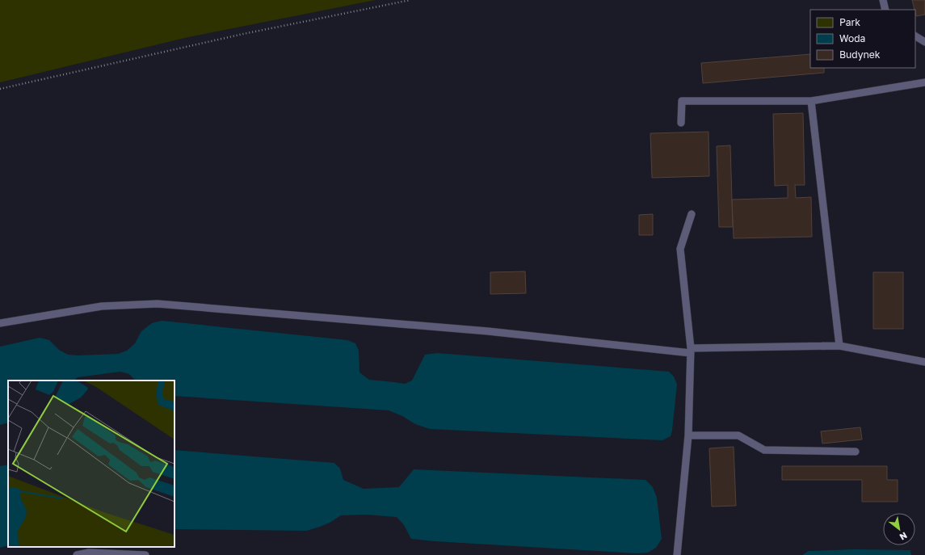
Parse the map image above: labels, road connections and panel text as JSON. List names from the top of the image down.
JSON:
{
  "legend": ["Park", "Woda", "Budynek"],
  "north": "bottom right"
}
